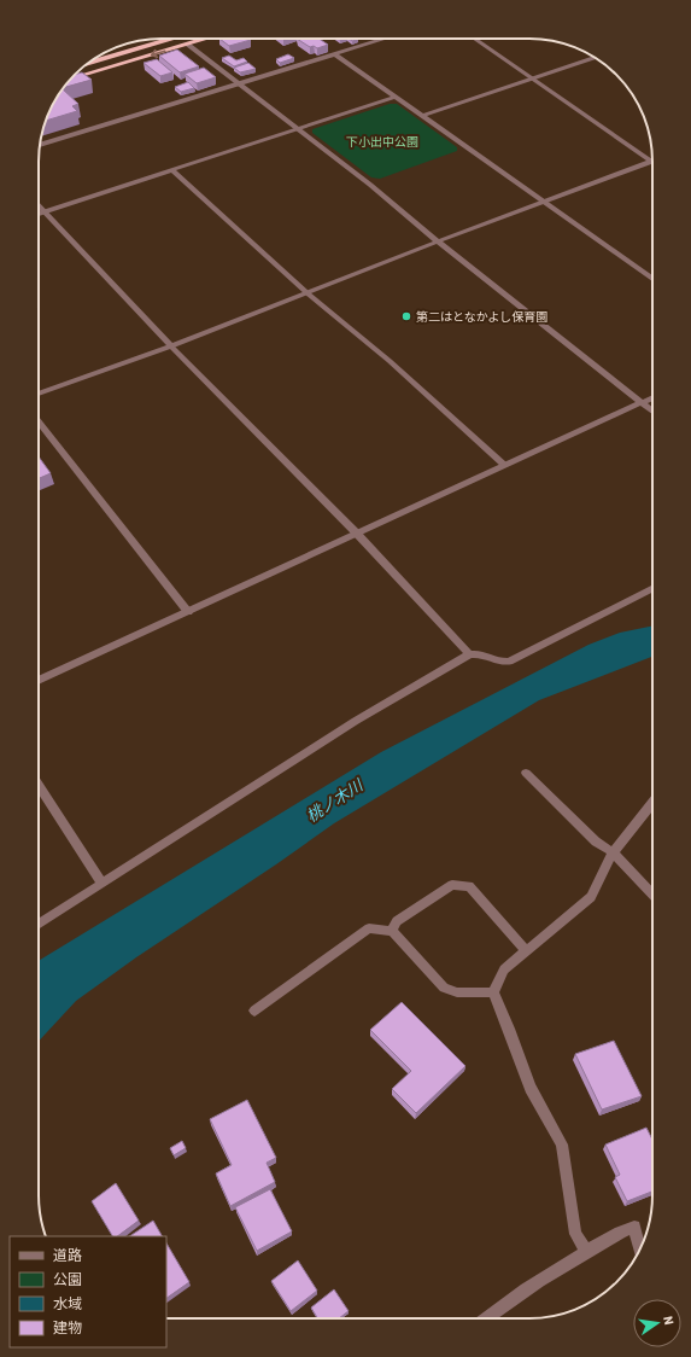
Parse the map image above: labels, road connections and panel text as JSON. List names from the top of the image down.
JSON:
{
  "water": ["桃ノ木川"],
  "parks": ["下小出中公園"],
  "places": ["第二はとなかよし保育園"],
  "legend": [
    "道路",
    "公園",
    "水域",
    "建物"
  ],
  "north": "right"
}
